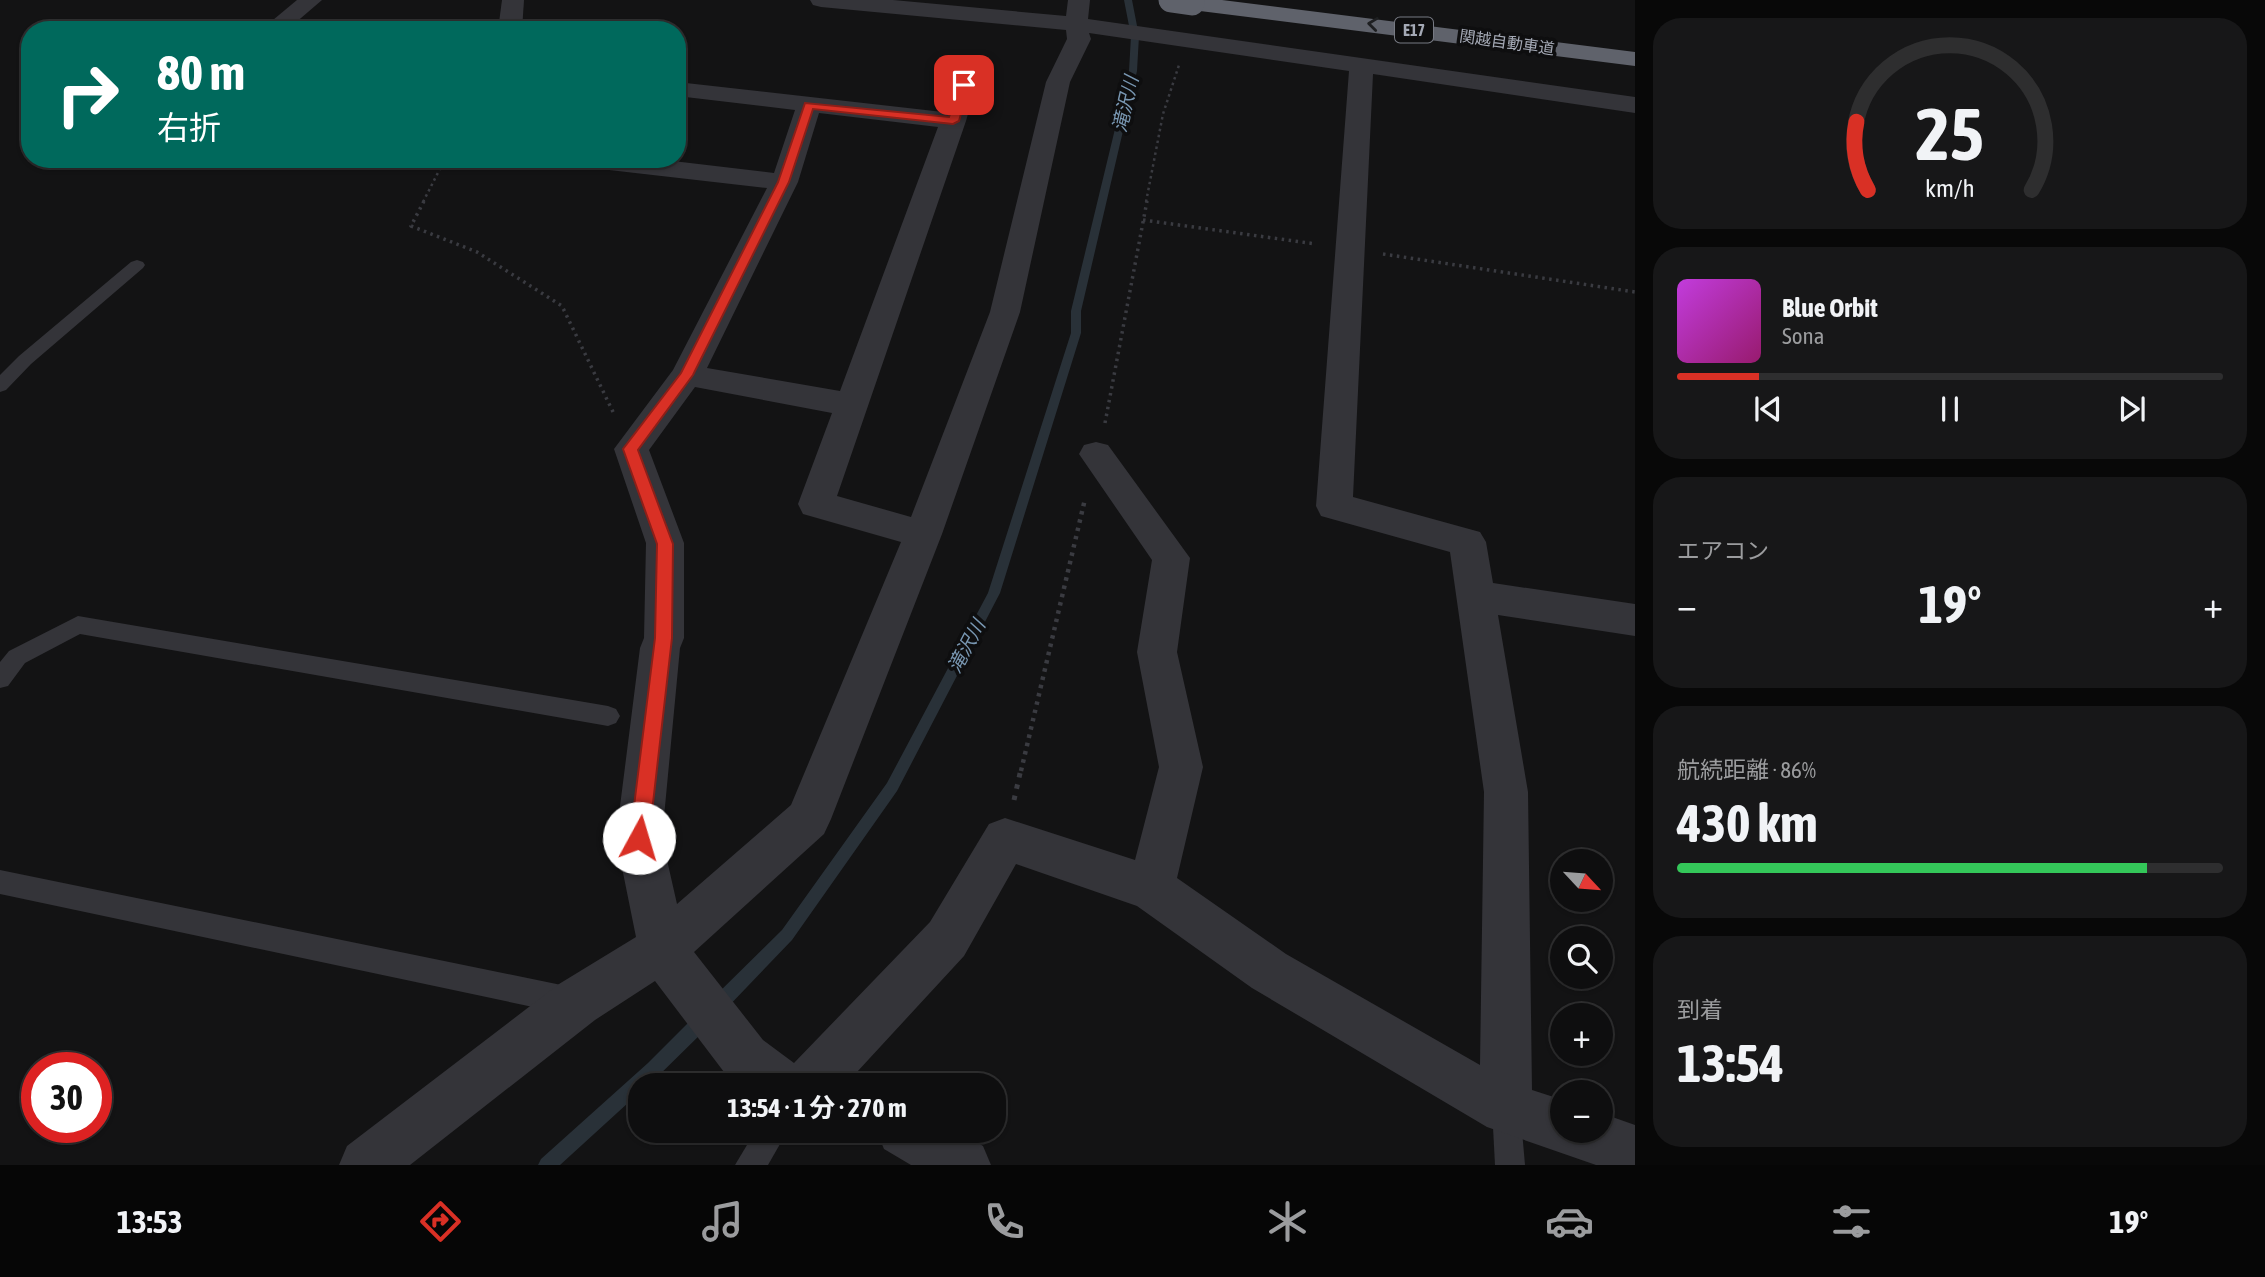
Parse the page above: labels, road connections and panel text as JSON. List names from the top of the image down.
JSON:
{
  "streets": {
    "highway": ["E17", "関越自動車道"]
  },
  "one_way": ["関越自動車道"],
  "water": ["滝沢川"],
  "north": "bottom right",
  "page": {
    "turn": ["80 m", "右折"],
    "song": ["Blue Orbit", "Sona"],
    "tile": [
      "エアコン",
      ["航続距離 · 86%", "430 km"],
      ["到着", "13:54"]
    ],
    "heat": ["−", "19°", "+"],
    "map_buttons": ["+", "−"],
    "limit": "30",
    "trip": "13:54 · 1 分 · 270 m",
    "tabs": ["13:53", "19°"],
    "gauge": ["25", "km/h"]
  }
}
